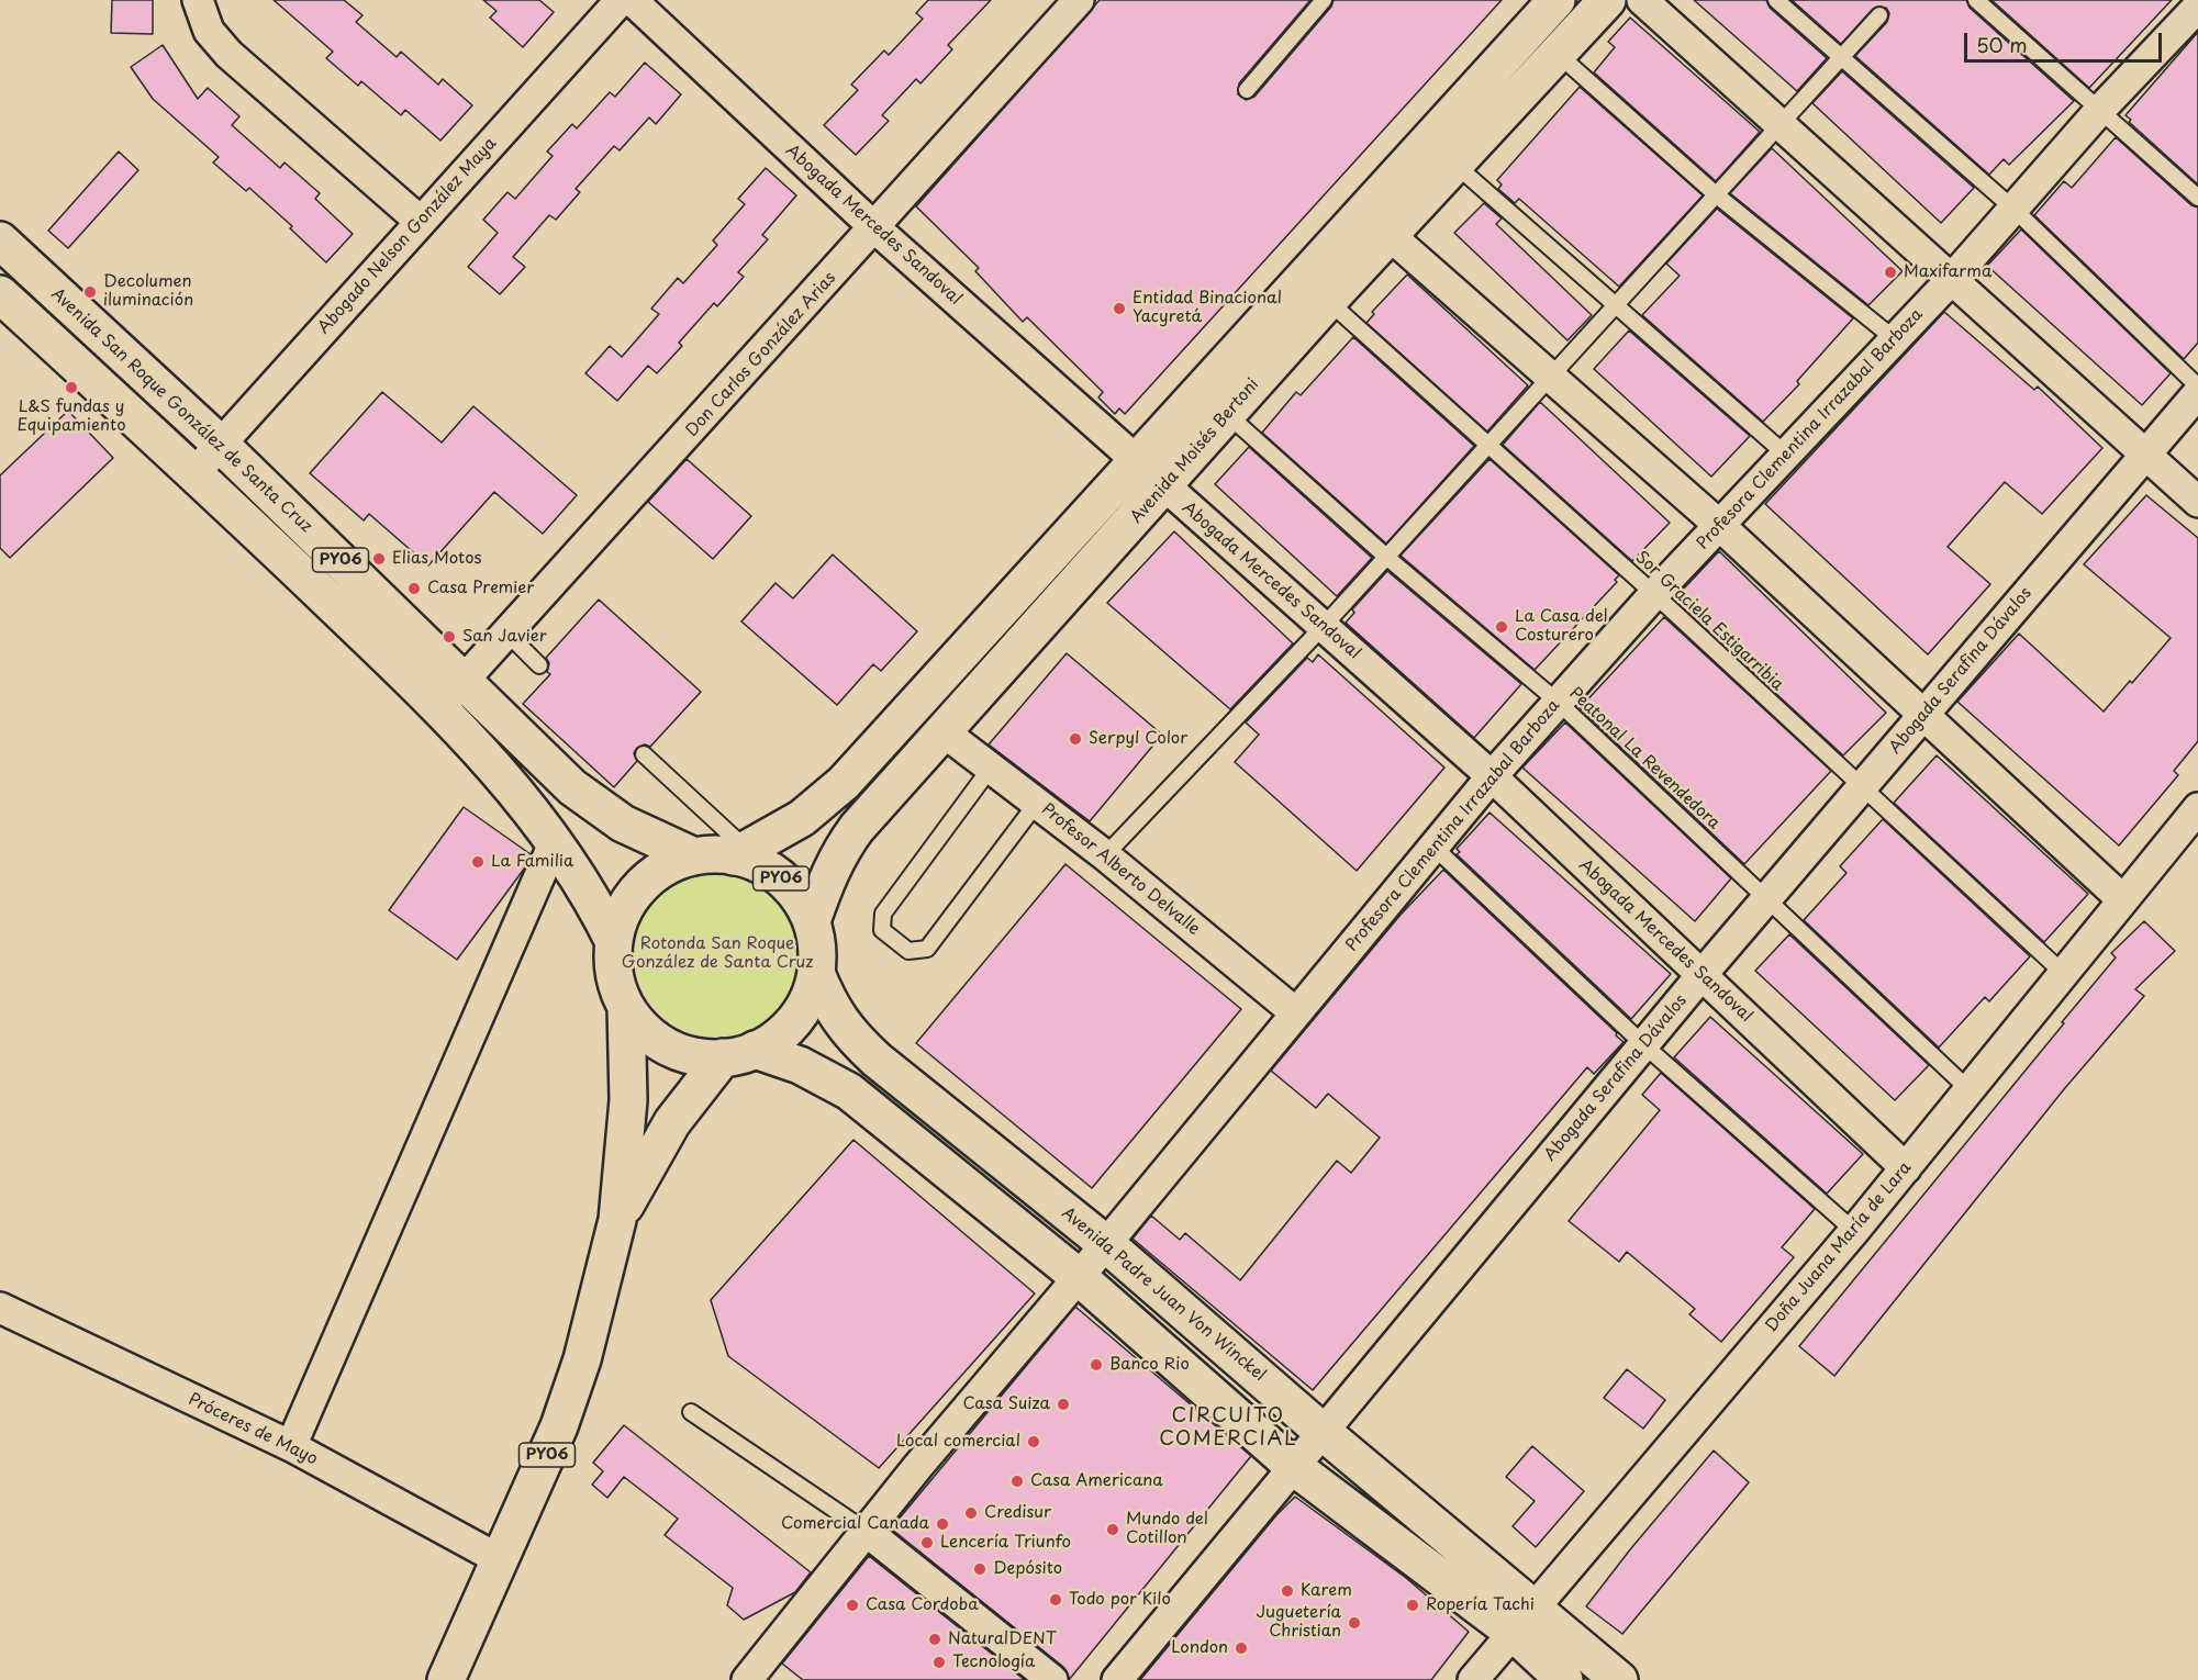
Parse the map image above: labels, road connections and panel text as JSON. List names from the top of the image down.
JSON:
{
  "streets": {
    "main road": [
      "Avenida San Roque González de Santa Cruz",
      "Avenida Moisés Bertoni",
      "PY06",
      "Avenida Padre Juan Von Winckel"
    ],
    "street": [
      "Abogada Mercedes Sandoval",
      "Abogado Nelson González Maya",
      "Don Carlos González Arias",
      "Profesora Clementina Irrazabal Barboza",
      "Abogada Serafina Dávalos",
      "Profesor Alberto Delvalle",
      "Doña Juana María de Lara",
      "Próceres de Mayo"
    ],
    "lane": ["Sor Graciela Estigarribia", "Peatonal La Revendedora"]
  },
  "crossings": [
    ["Abogada Mercedes Sandoval", "Don Carlos González Arias"],
    ["Abogada Mercedes Sandoval", "Profesora Clementina Irrazabal Barboza"],
    ["Abogada Mercedes Sandoval", "Avenida Moisés Bertoni"],
    ["Abogada Mercedes Sandoval", "Abogada Serafina Dávalos"],
    ["Abogada Mercedes Sandoval", "Doña Juana María de Lara"],
    ["Abogado Nelson González Maya", "Avenida San Roque González de Santa Cruz"],
    ["Abogado Nelson González Maya", "PY06"],
    ["Don Carlos González Arias", "Avenida San Roque González de Santa Cruz"],
    ["Don Carlos González Arias", "PY06"],
    ["Avenida San Roque González de Santa Cruz", "Avenida Moisés Bertoni"],
    ["Avenida San Roque González de Santa Cruz", "PY06"],
    ["Avenida San Roque González de Santa Cruz", "Avenida Padre Juan Von Winckel"],
    ["Profesora Clementina Irrazabal Barboza", "Sor Graciela Estigarribia"],
    ["Profesora Clementina Irrazabal Barboza", "Peatonal La Revendedora"],
    ["Profesora Clementina Irrazabal Barboza", "Profesor Alberto Delvalle"],
    ["Profesora Clementina Irrazabal Barboza", "Avenida Padre Juan Von Winckel"],
    ["Avenida Moisés Bertoni", "PY06"],
    ["Avenida Moisés Bertoni", "Sor Graciela Estigarribia"],
    ["Avenida Moisés Bertoni", "Peatonal La Revendedora"],
    ["Avenida Moisés Bertoni", "Profesor Alberto Delvalle"],
    ["Avenida Moisés Bertoni", "Avenida Padre Juan Von Winckel"],
    ["PY06", "Avenida Padre Juan Von Winckel"],
    ["PY06", "Próceres de Mayo"],
    ["Sor Graciela Estigarribia", "Abogada Serafina Dávalos"],
    ["Sor Graciela Estigarribia", "Doña Juana María de Lara"],
    ["Abogada Serafina Dávalos", "Peatonal La Revendedora"],
    ["Abogada Serafina Dávalos", "Avenida Padre Juan Von Winckel"],
    ["Peatonal La Revendedora", "Doña Juana María de Lara"],
    ["Doña Juana María de Lara", "Avenida Padre Juan Von Winckel"]
  ],
  "districts": ["CIRCUITO COMERCIAL"],
  "parks": ["Rotonda San Roque González de Santa Cruz"],
  "places": [
    "Maxifarma",
    "Decolumen iluminación",
    "Entidad Binacional Yacyretá",
    "L&S fundas y Equipamiento",
    "Elias Motos",
    "Casa Premier",
    "La Casa del Costurero",
    "San Javier",
    "Serpyl Color",
    "La Familia",
    "Banco Rio",
    "Casa Suiza",
    "Local comercial",
    "Casa Americana",
    "Credisur",
    "Comercial Canada",
    "Mundo del Cotillon",
    "Lencería Triunfo",
    "Depósito",
    "Karem",
    "Todo por Kilo",
    "Casa Cordoba",
    "Ropería Tachi",
    "Juguetería Christian",
    "NaturalDENT",
    "London",
    "Tecnología"
  ],
  "scale_bar": "50 m"
}
